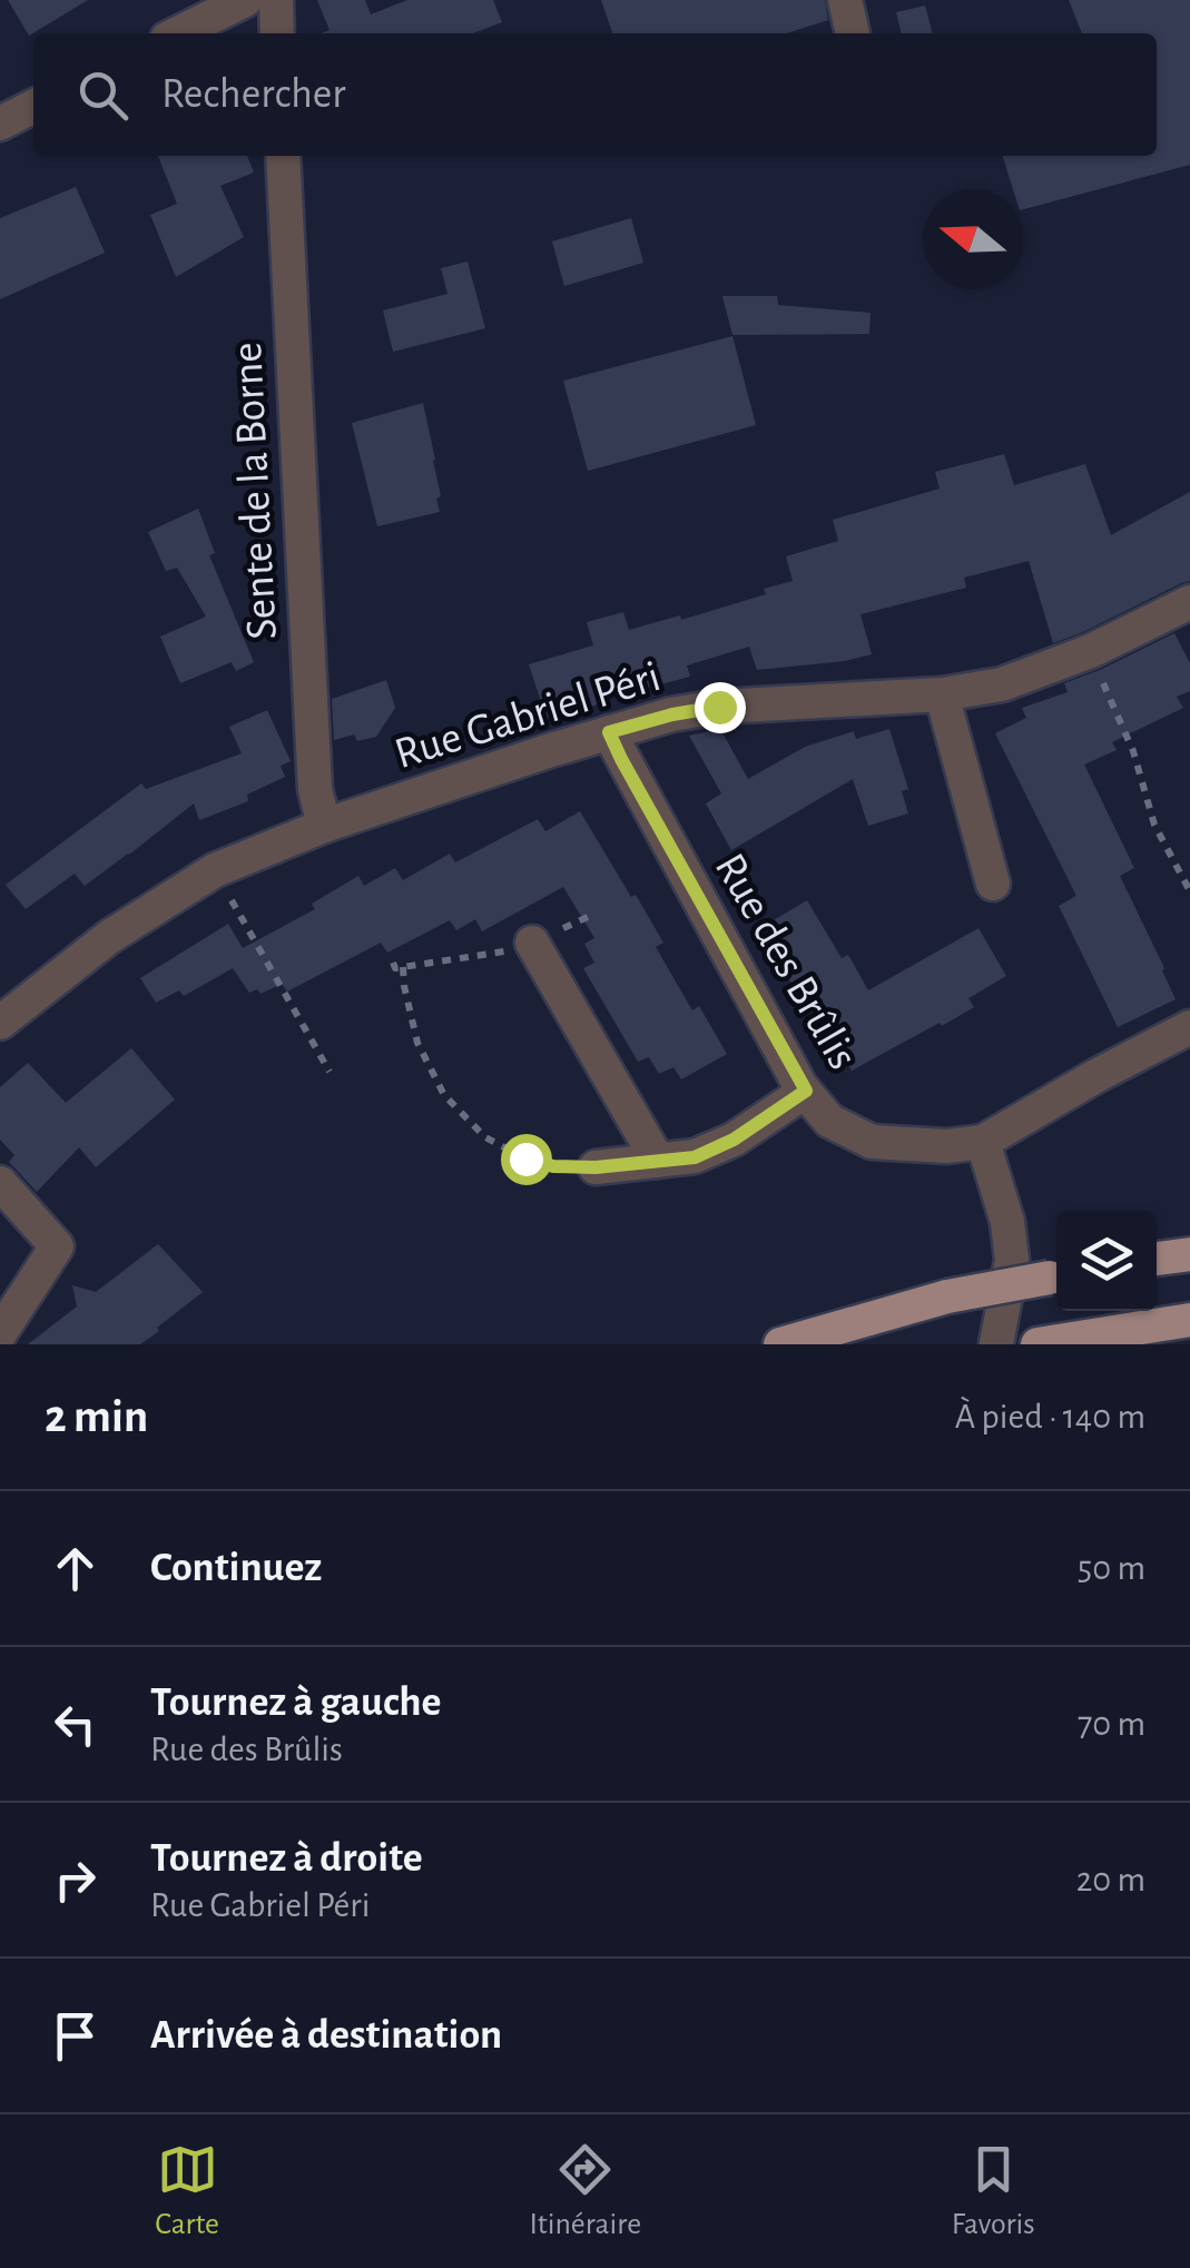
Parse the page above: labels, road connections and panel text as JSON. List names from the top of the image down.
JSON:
{
  "streets": {
    "street": ["Sente de la Borne", "Rue Gabriel Péri", "Rue des Brûlis"]
  },
  "crossings": [
    ["Sente de la Borne", "Rue Gabriel Péri"],
    ["Rue Gabriel Péri", "Rue des Brûlis"]
  ],
  "north": "left",
  "page": {
    "search": "Rechercher",
    "heading": ["2 min", "À pied · 140 m"],
    "list": [
      ["Continuez", "50 m"],
      ["Tournez à gauche", "Rue des Brûlis", "70 m"],
      ["Tournez à droite", "Rue Gabriel Péri", "20 m"],
      "Arrivée à destination"
    ],
    "nav": ["Carte", "Itinéraire", "Favoris"]
  }
}
